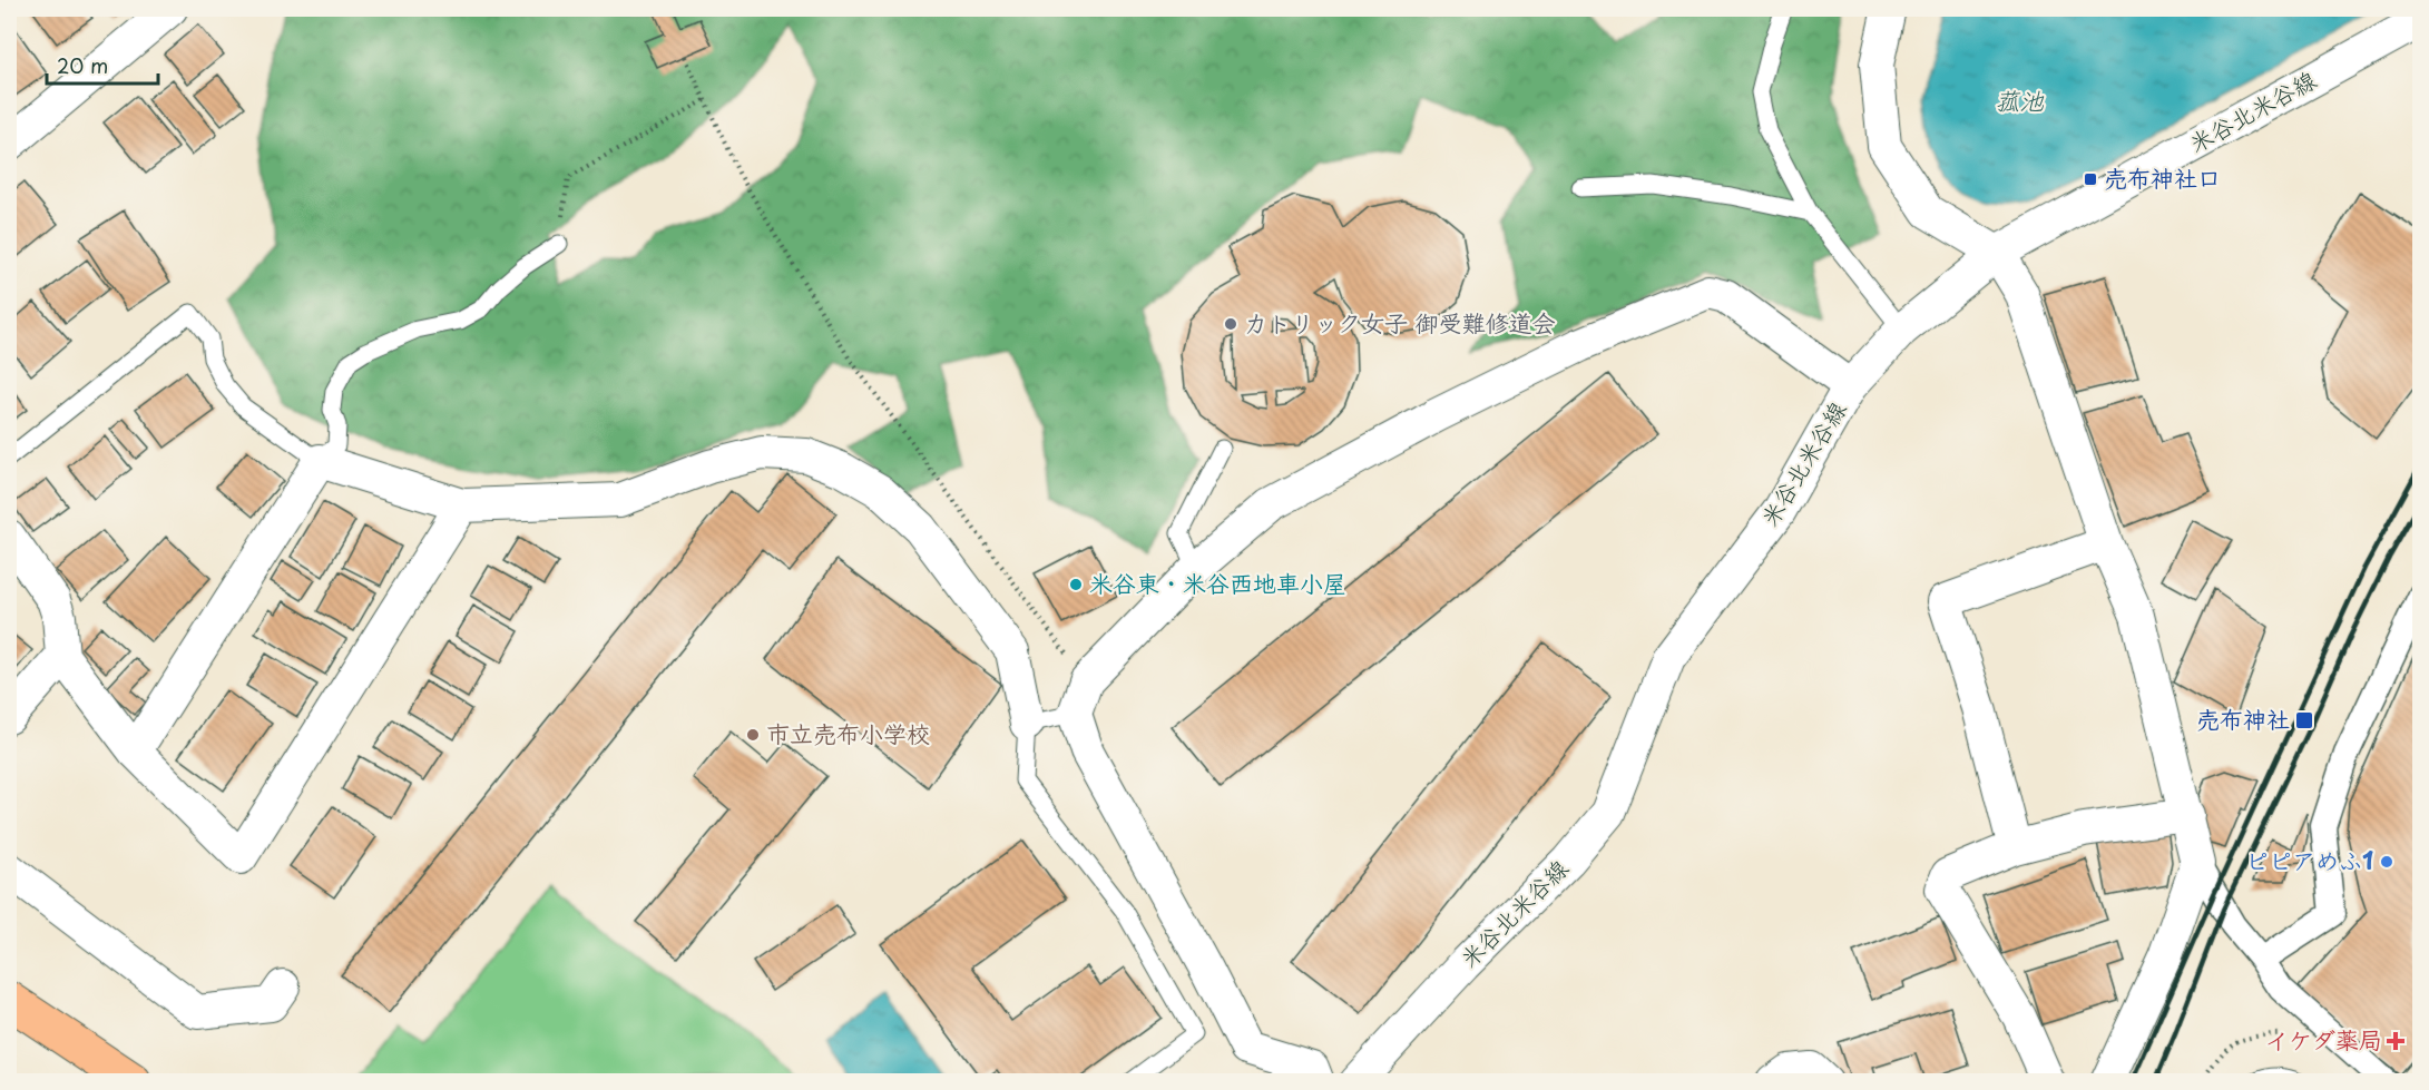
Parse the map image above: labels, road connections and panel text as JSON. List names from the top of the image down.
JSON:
{
  "streets": {
    "street": ["米谷北米谷線"]
  },
  "water": ["菰池"],
  "places": {
    "transit": ["売布神社口", "売布神社"],
    "other": [
      "カトリック女子 御受難修道会",
      "米谷東・米谷西地車小屋",
      "市立売布小学校",
      "ピピアめふ1"
    ],
    "health": ["イケダ薬局"]
  },
  "scale_bar": "20 m"
}
